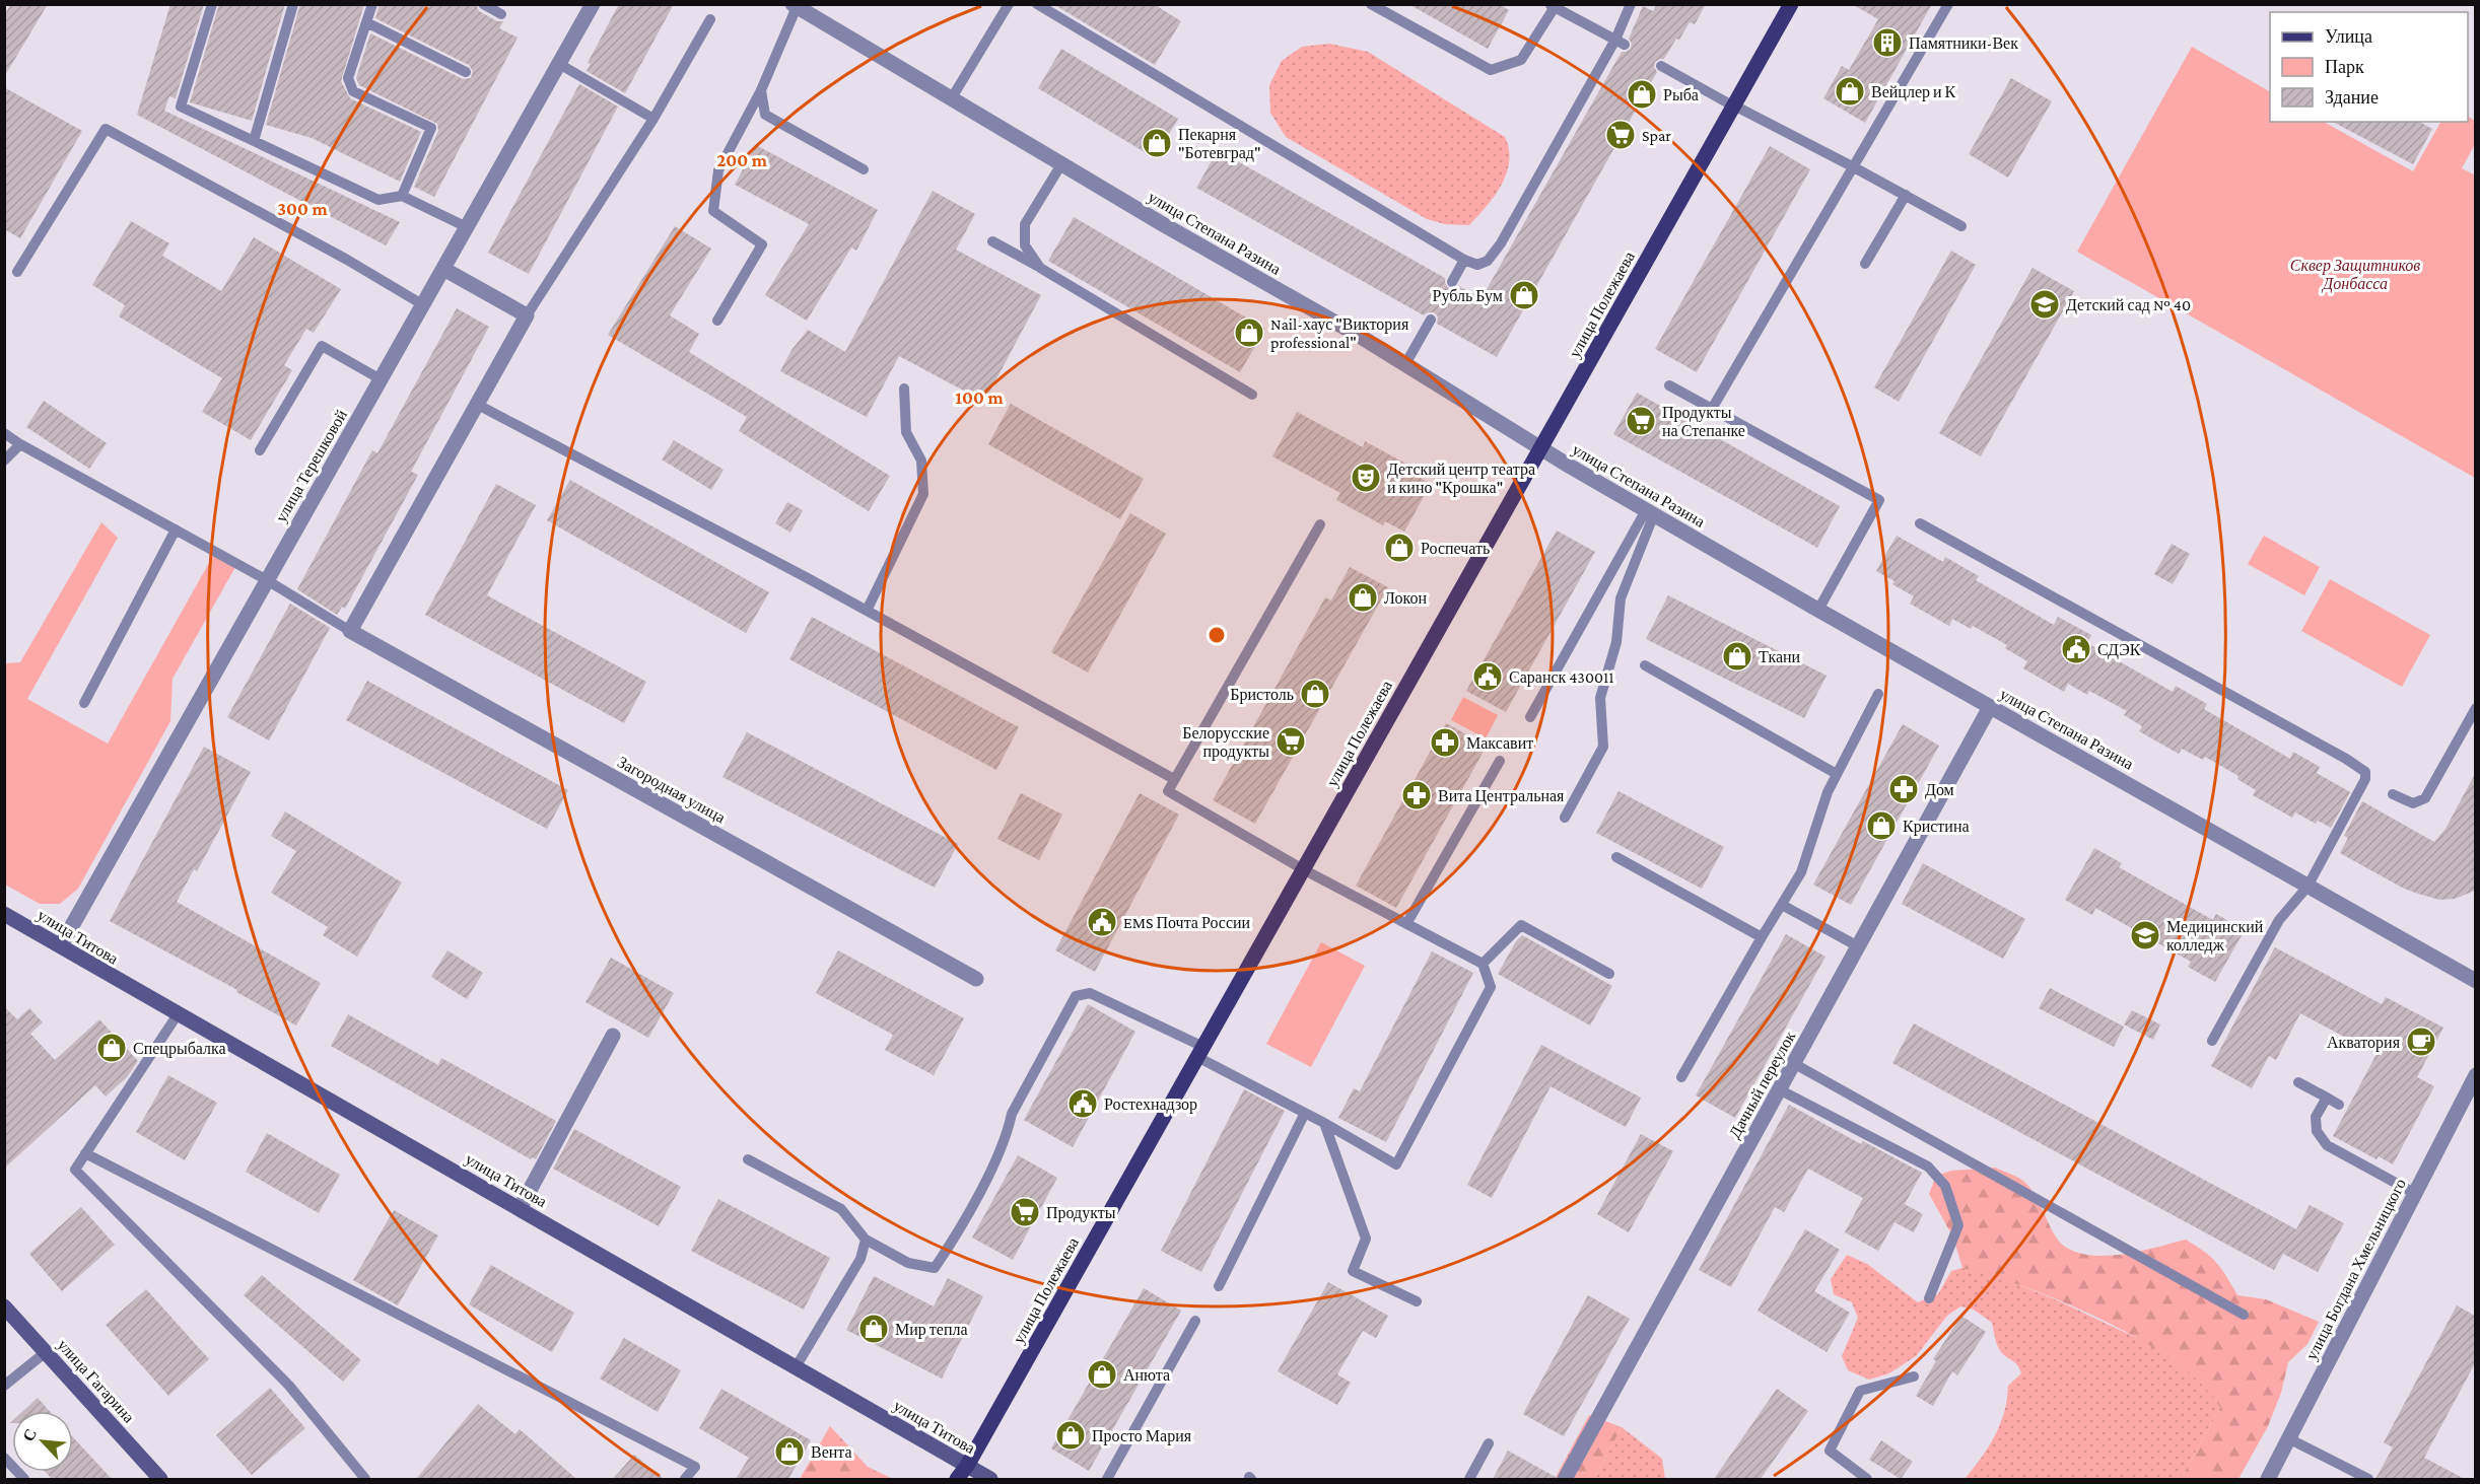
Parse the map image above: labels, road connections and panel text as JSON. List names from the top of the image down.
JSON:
{
  "streets": {
    "main road": ["улица Полежаева", "улица Титова", "улица Гагарина"],
    "street": [
      "улица Степана Разина",
      "улица Терешковой",
      "Загородная улица",
      "Дачный переулок",
      "улица Богдана Хмельницкого"
    ]
  },
  "crossings": [
    ["улица Степана Разина", "улица Полежаева"],
    ["улица Степана Разина", "Дачный переулок"],
    ["улица Полежаева", "улица Титова"],
    ["улица Терешковой", "Загородная улица"],
    ["улица Терешковой", "улица Титова"]
  ],
  "parks": ["Сквер Защитников Донбасса"],
  "places": {
    "building": ["Памятники-Век"],
    "shop": [
      "Вейцлер и К",
      "Рыба",
      "Пекарня \"Ботевград\"",
      "Рубль Бум",
      "Nail-хаус \"Виктория professional\"",
      "Роспечать",
      "Локон",
      "Ткани",
      "Бристоль",
      "Кристина",
      "Спецрыбалка",
      "Мир тепла",
      "Анюта",
      "Просто Мария",
      "Вента"
    ],
    "supermarket": [
      "Spar",
      "Продукты на Степанке",
      "Белорусские продукты",
      "Продукты"
    ],
    "school or university": ["Детский сад № 40", "Медицинский колледж"],
    "theatre": ["Детский центр театра и кино \"Крошка\""],
    "public building": [
      "СДЭК",
      "Саранск 430011",
      "EMS Почта России",
      "Ростехнадзор"
    ],
    "pharmacy": ["Максавит", "Дом", "Вита Центральная"],
    "cafe": ["Акватория"]
  },
  "legend": ["Улица", "Парк", "Здание"],
  "north": "top left",
  "rings": ["200 m", "300 m", "100 m"]
}
